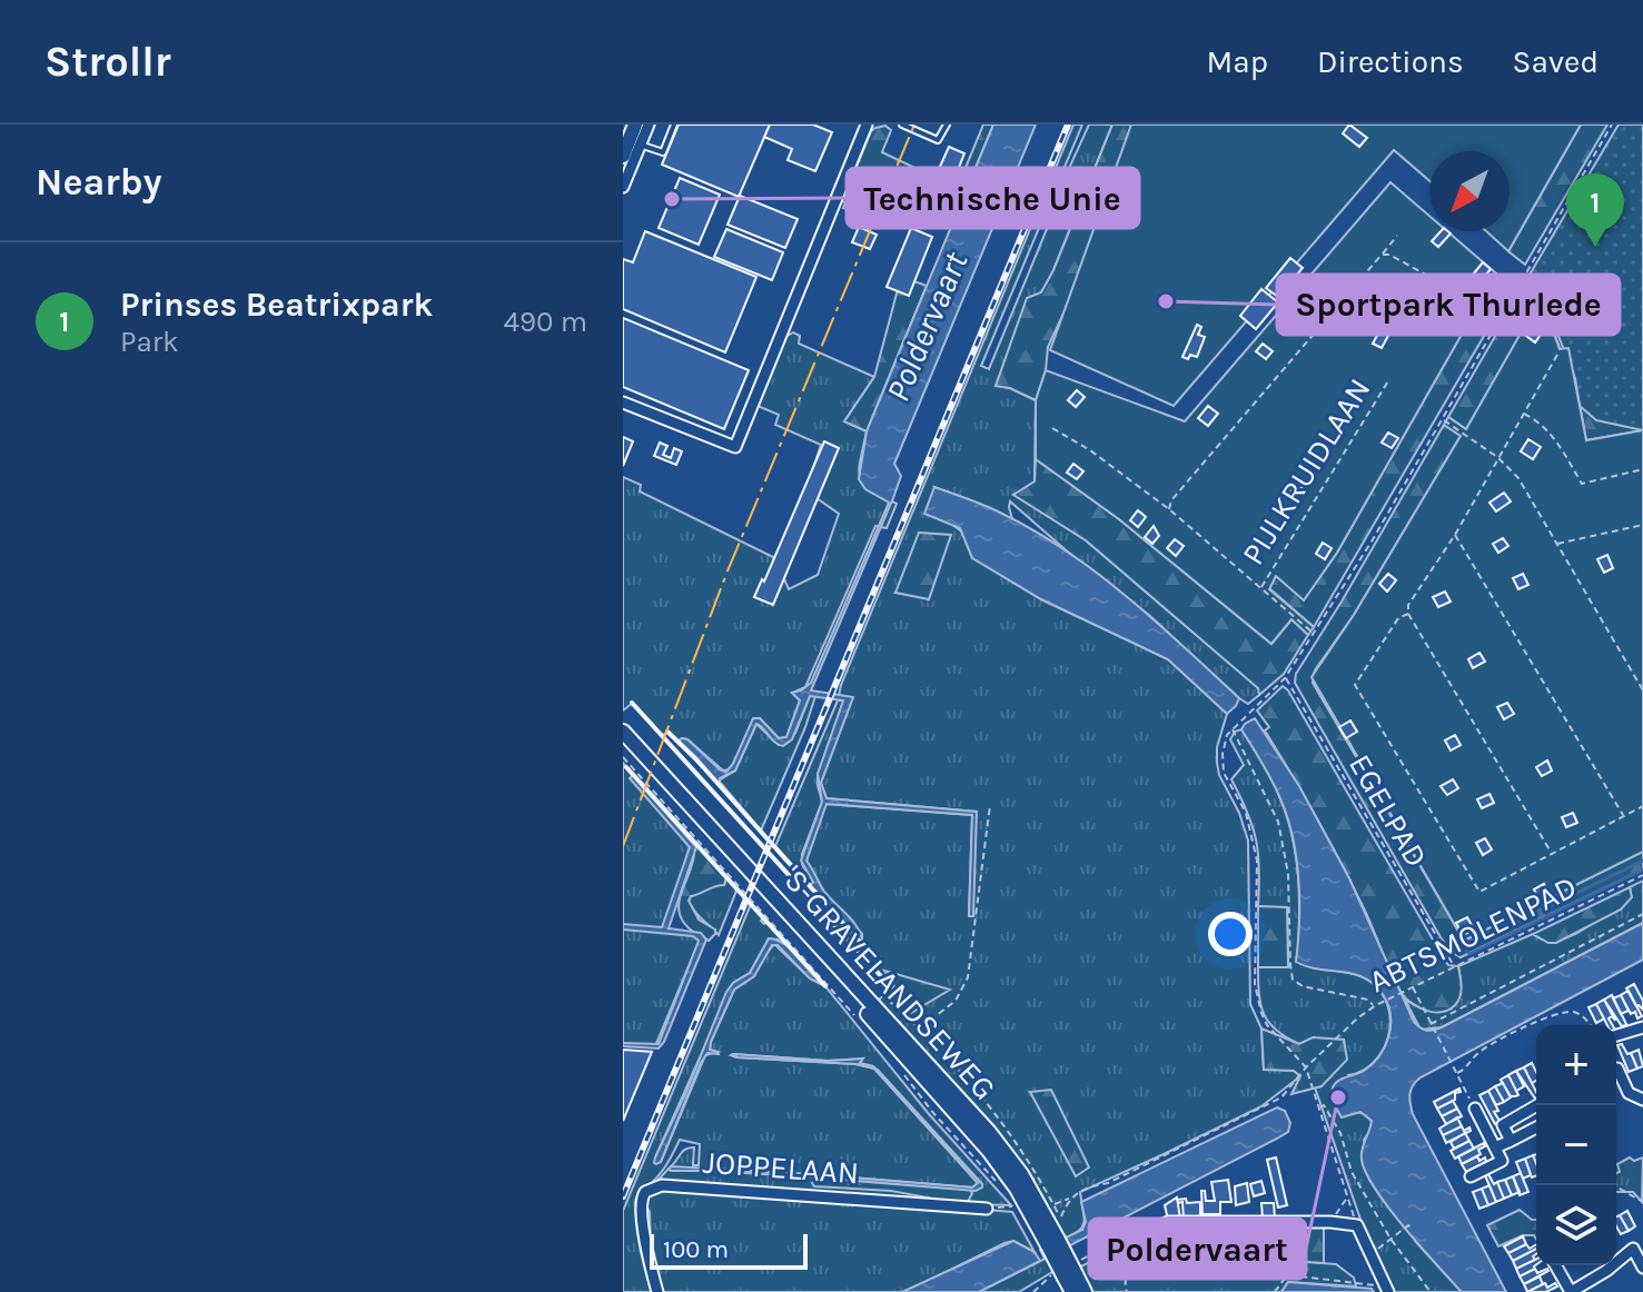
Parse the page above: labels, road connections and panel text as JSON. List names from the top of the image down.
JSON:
{
  "streets": {
    "main road": ["'S-GRAVELANDSEWEG"],
    "street": ["JOPPELAAN"],
    "path": ["PIJLKRUIDLAAN", "EGELPAD", "ABTSMOLENPAD"]
  },
  "crossings": [
    ["EGELPAD", "ABTSMOLENPAD"]
  ],
  "water": ["Poldervaart"],
  "places": ["Technische Unie", "Sportpark Thurlede", "Poldervaart"],
  "scale_bar": "100 m",
  "north": "bottom left",
  "page": {
    "header": "Strollr",
    "nav": ["Map", "Directions", "Saved"],
    "heading": "Nearby",
    "pins": "1",
    "list": [
      {
        "mark": "1",
        "name": "Prinses Beatrixpark",
        "note": "Park",
        "value": "490 m"
      }
    ],
    "map_buttons": ["+", "−"],
    "scale": "100 m"
  }
}
